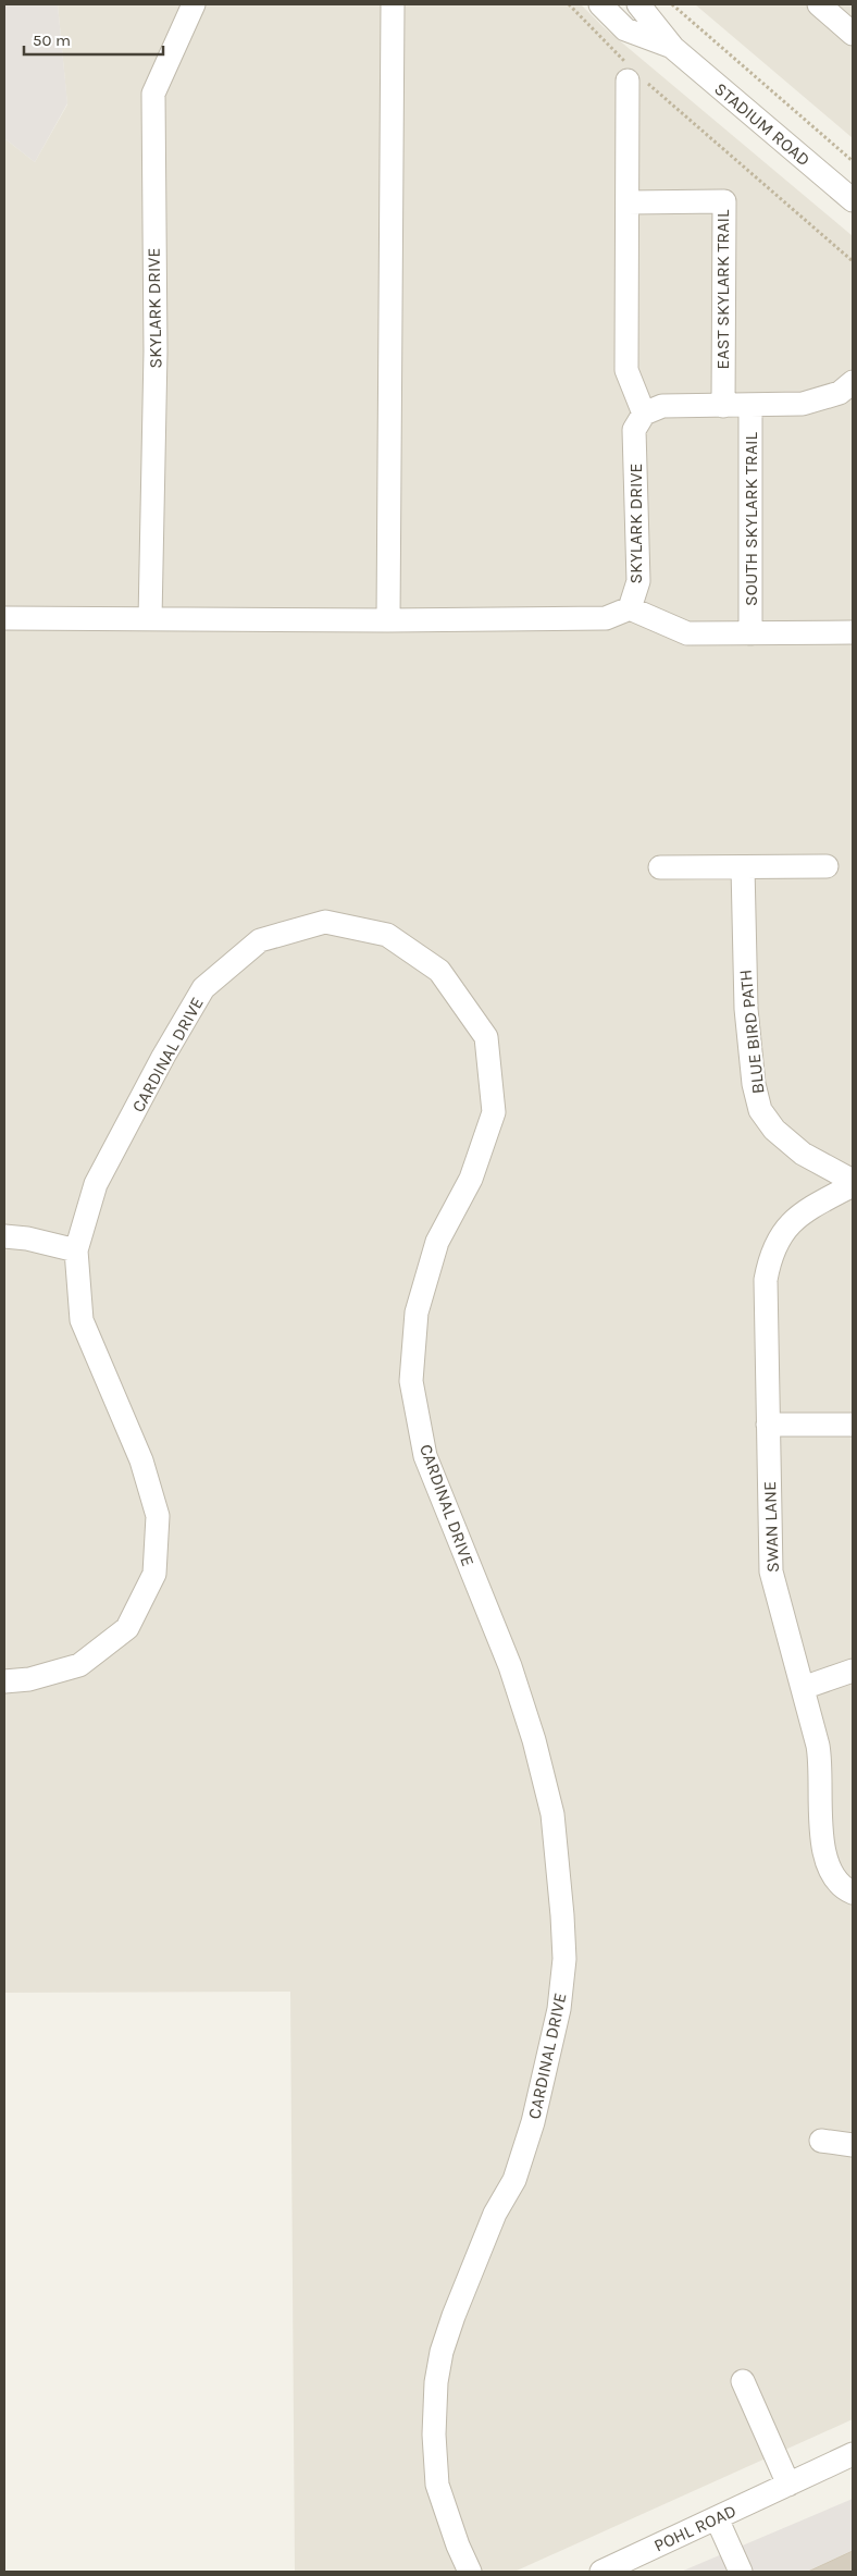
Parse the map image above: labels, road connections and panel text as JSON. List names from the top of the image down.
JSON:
{
  "streets": {
    "street": [
      "STADIUM ROAD",
      "EAST SKYLARK TRAIL",
      "SKYLARK DRIVE",
      "SOUTH SKYLARK TRAIL",
      "BLUE BIRD PATH",
      "CARDINAL DRIVE",
      "SWAN LANE",
      "POHL ROAD"
    ]
  },
  "scale_bar": "50 m"
}
